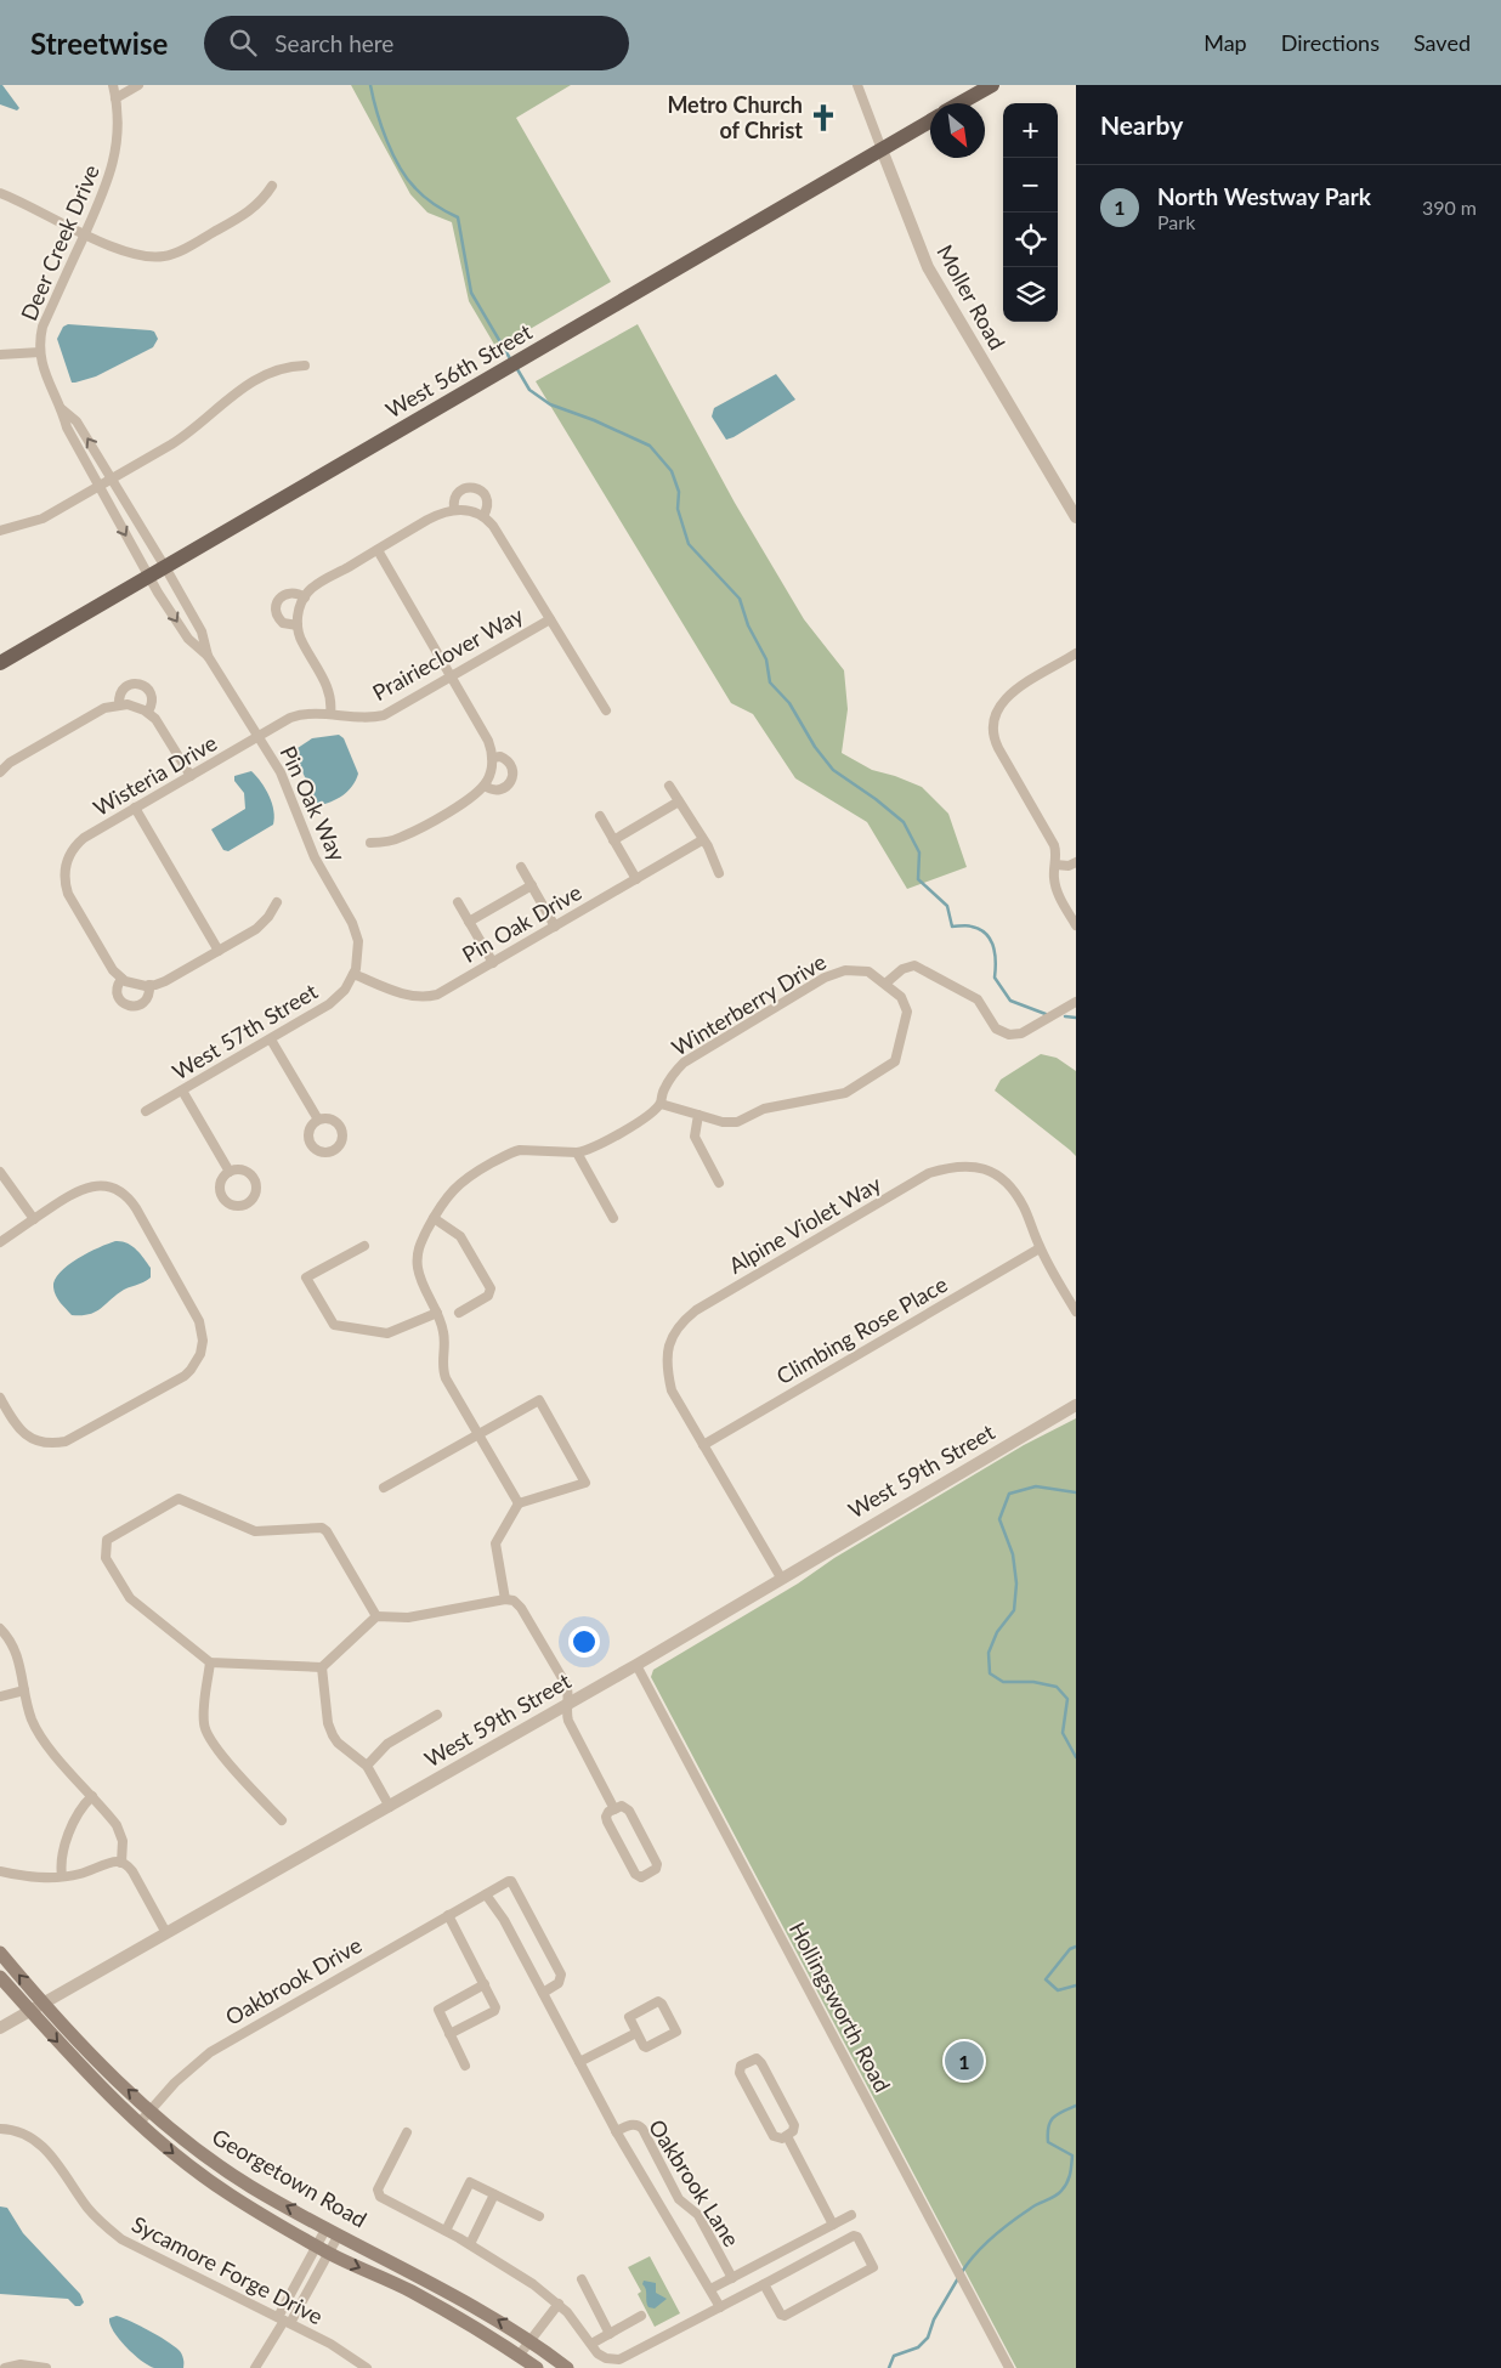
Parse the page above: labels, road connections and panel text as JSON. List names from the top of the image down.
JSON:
{
  "streets": {
    "main road": ["West 56th Street", "Georgetown Road"],
    "street": [
      "Deer Creek Drive",
      "Moller Road",
      "Prairieclover Way",
      "Wisteria Drive",
      "Pin Oak Way",
      "Pin Oak Drive",
      "Winterberry Drive",
      "West 57th Street",
      "Alpine Violet Way",
      "Climbing Rose Place",
      "West 59th Street",
      "Oakbrook Drive",
      "Hollingsworth Road",
      "Oakbrook Lane",
      "Sycamore Forge Drive"
    ]
  },
  "crossings": [
    ["Deer Creek Drive", "West 56th Street"],
    ["Deer Creek Drive", "Pin Oak Way"],
    ["Moller Road", "West 56th Street"],
    ["West 56th Street", "Pin Oak Way"],
    ["Prairieclover Way", "Wisteria Drive"],
    ["Prairieclover Way", "Pin Oak Way"],
    ["Wisteria Drive", "Pin Oak Way"],
    ["Pin Oak Way", "Pin Oak Drive"],
    ["Pin Oak Way", "West 57th Street"],
    ["Pin Oak Drive", "West 57th Street"],
    ["Alpine Violet Way", "Climbing Rose Place"],
    ["West 59th Street", "Hollingsworth Road"],
    ["West 59th Street", "Georgetown Road"],
    ["Oakbrook Drive", "Georgetown Road"],
    ["Oakbrook Drive", "Oakbrook Lane"]
  ],
  "places": {
    "church": ["Metro Church of Christ"]
  },
  "north": "bottom right",
  "page": {
    "header": "Streetwise",
    "search": "Search here",
    "nav": ["Map", "Directions", "Saved"],
    "heading": "Nearby",
    "map_buttons": ["+", "−"],
    "list": [
      {
        "mark": "1",
        "name": "North Westway Park",
        "note": "Park",
        "value": "390 m"
      }
    ],
    "pins": "1"
  }
}
